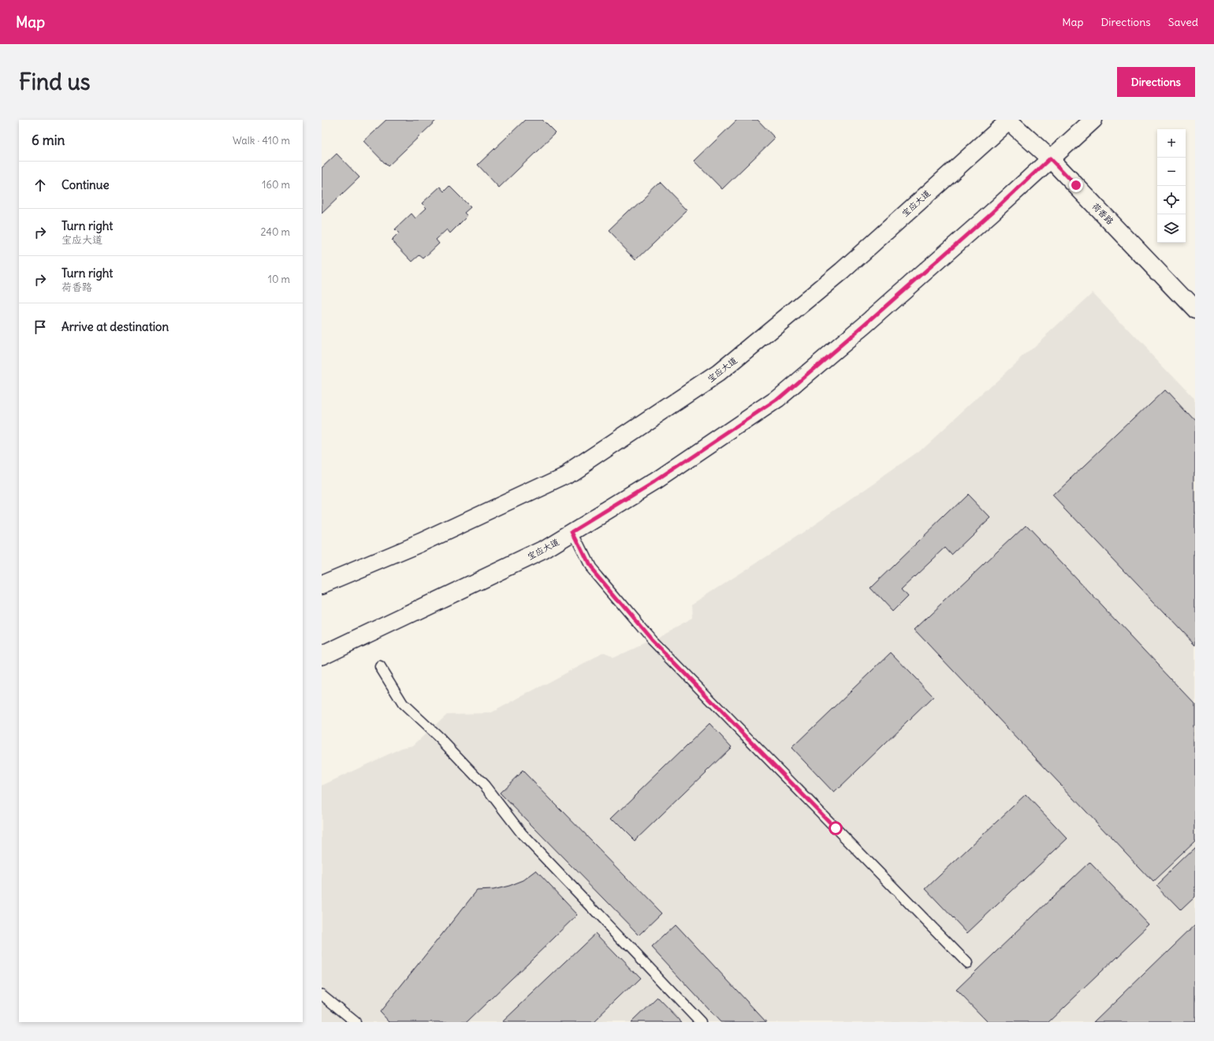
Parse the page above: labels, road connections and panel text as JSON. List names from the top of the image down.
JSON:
{
  "streets": {
    "main road": ["宝应大道", "荷香路"]
  },
  "crossings": [
    ["宝应大道", "荷香路"]
  ],
  "page": {
    "header": "Map",
    "nav": ["Map", "Directions", "Saved"],
    "buttons": "Directions",
    "title": "Find us",
    "heading": ["6 min", "Walk · 410 m"],
    "map_buttons": ["+", "−"],
    "list": [
      ["Continue", "160 m"],
      ["Turn right", "宝应大道", "240 m"],
      ["Turn right", "荷香路", "10 m"],
      "Arrive at destination"
    ]
  }
}
